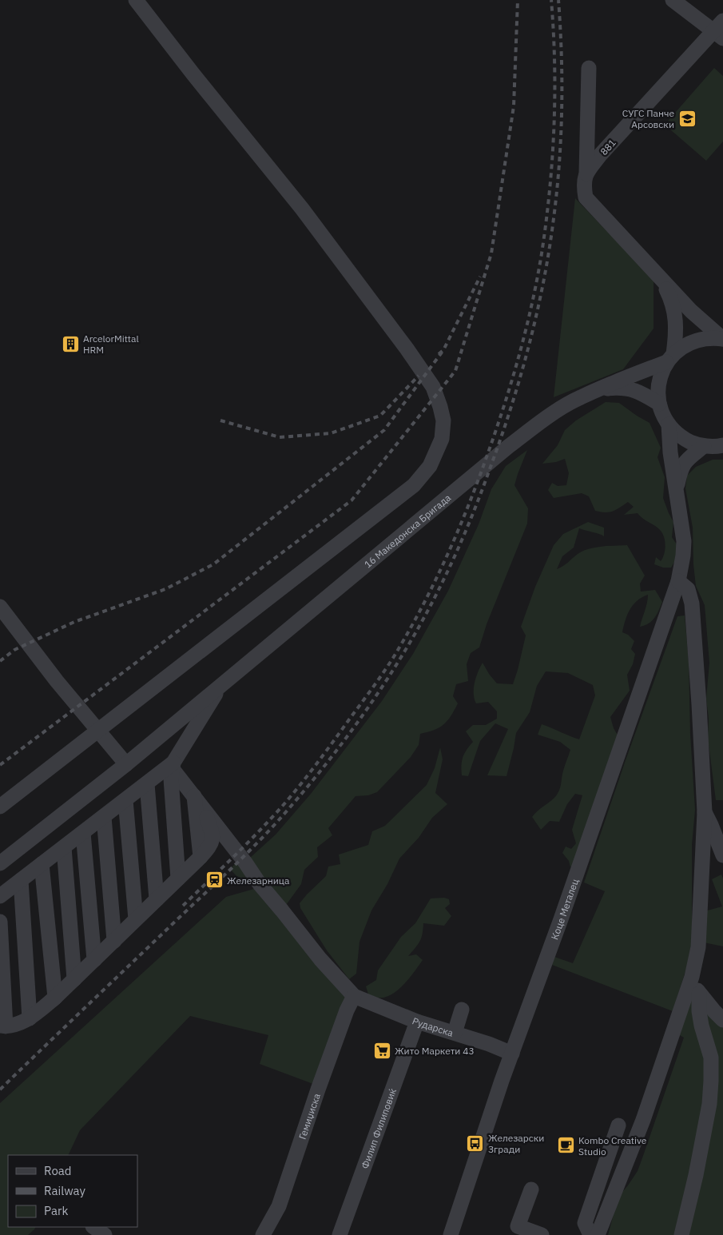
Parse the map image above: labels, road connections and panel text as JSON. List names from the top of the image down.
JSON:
{
  "streets": {
    "street": [
      "881",
      "16 Македонска Бригада",
      "Коце Металец",
      "Рударска",
      "Гемиџиска",
      "Филип Филиповиќ"
    ]
  },
  "crossings": [
    ["Коце Металец", "Рударска"],
    ["Рударска", "Гемиџиска"],
    ["Рударска", "Филип Филиповиќ"]
  ],
  "places": {
    "school or university": ["СУГС Панче Арсовски"],
    "building": ["ArcelorMittal HRM"],
    "station": ["Железарница"],
    "supermarket": ["Жито Маркети 43"],
    "bus stop": ["Железарски Згради"],
    "cafe": ["Kombo Creative Studio"]
  },
  "legend": ["Road", "Railway", "Park"]
}
